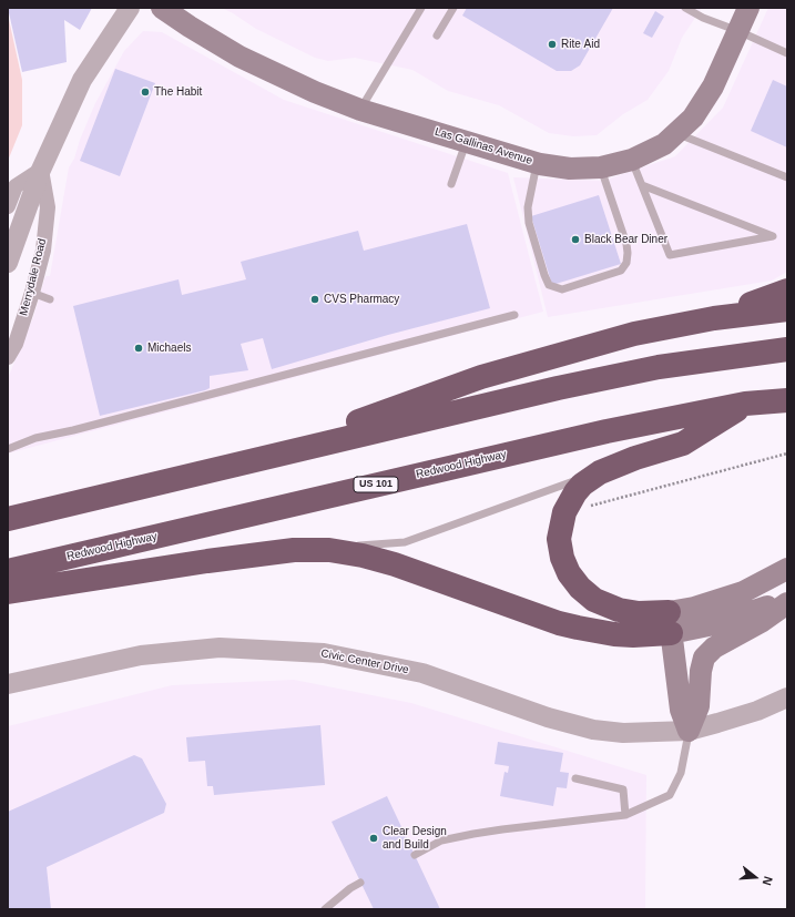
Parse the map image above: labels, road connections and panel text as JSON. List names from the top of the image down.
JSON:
{
  "streets": {
    "highway": ["Redwood Highway", "US 101"],
    "main road": ["Las Gallinas Avenue"],
    "street": ["Merrydale Road", "Civic Center Drive"]
  },
  "places": [
    "Rite Aid",
    "The Habit",
    "Black Bear Diner",
    "CVS Pharmacy",
    "Michaels",
    "Clear Design and Build"
  ],
  "north": "right"
}
